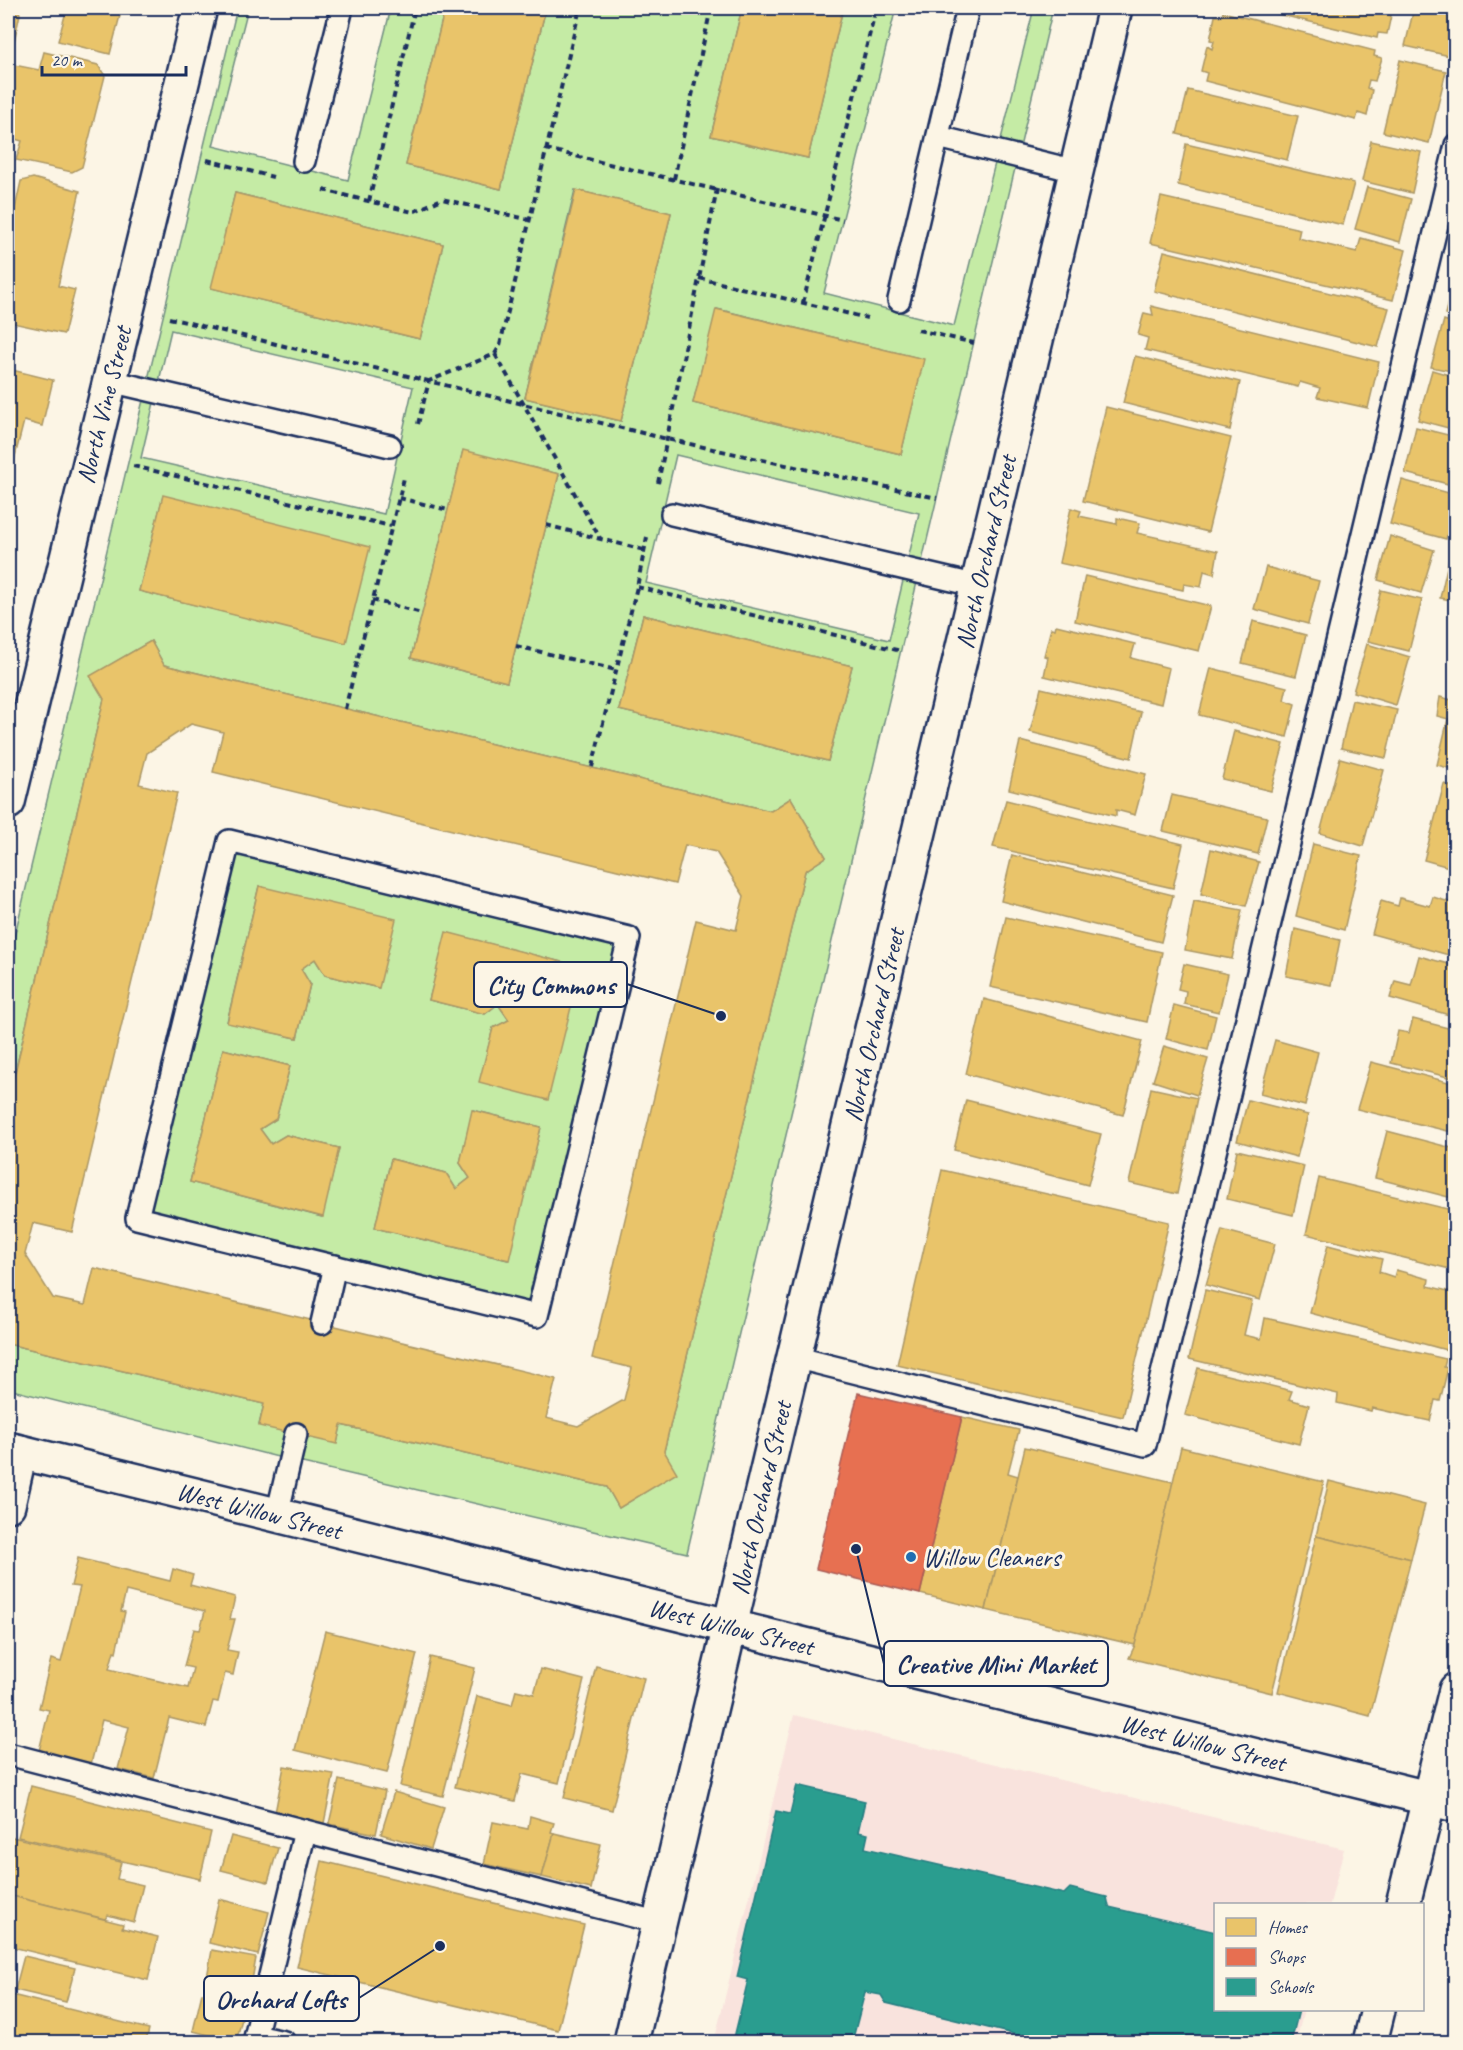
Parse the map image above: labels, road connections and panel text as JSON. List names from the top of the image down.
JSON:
{
  "streets": {
    "street": ["North Vine Street", "North Orchard Street", "West Willow Street"]
  },
  "crossings": [
    ["North Orchard Street", "West Willow Street"]
  ],
  "places": [
    "City Commons",
    "Creative Mini Market",
    "Willow Cleaners",
    "Orchard Lofts"
  ],
  "legend": ["Homes", "Shops", "Schools"],
  "scale_bar": "20 m"
}
